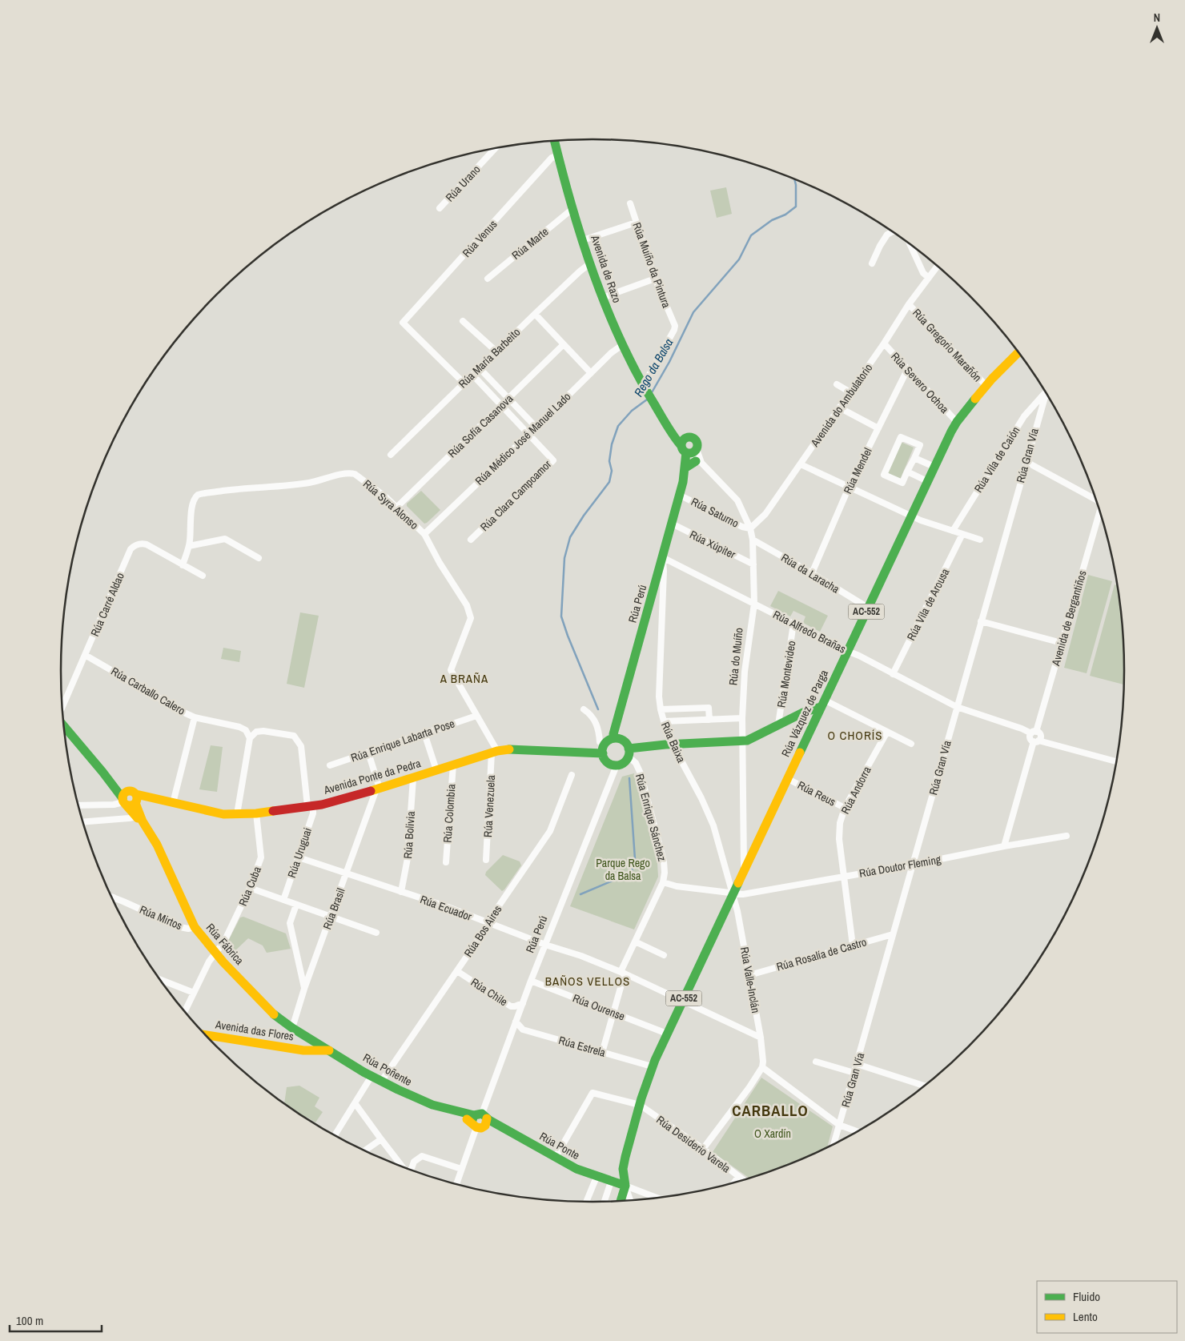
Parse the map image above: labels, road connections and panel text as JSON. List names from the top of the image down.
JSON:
{
  "streets": {
    "main road": [
      "Avenida de Razo",
      "Rúa Perú",
      "AC-552",
      "Rúa do Muíño",
      "Rúa Vázquez de Parga",
      "Avenida Ponte da Pedra",
      "Rúa Fábrica",
      "Avenida das Flores",
      "Rúa Poñente",
      "Rúa Ponte"
    ],
    "street": [
      "Rúa Urano",
      "Rúa Venus",
      "Rúa Marte",
      "Rúa Muíño da Pintura",
      "Rúa Gregorio Marañón",
      "Rúa María Barbeito",
      "Rúa Severo Ochoa",
      "Avenida do Ambulatorio",
      "Rúa Sofía Casanova",
      "Rúa Médico José Manuel Lado",
      "Rúa Gran Vía",
      "Rúa Vila de Caión",
      "Rúa Mendel",
      "Rúa Clara Campoamor",
      "Rúa Syra Alonso",
      "Rúa Saturno",
      "Rúa Xúpiter",
      "Rúa da Laracha",
      "Rúa Carré Aldao",
      "Rúa Vila de Arousa",
      "Avenida de Bergantiños",
      "Rúa Alfredo Brañas",
      "Rúa Montevideo",
      "Rúa Carballo Calero",
      "Rúa Enrique Labarta Pose",
      "Rúa Baixa",
      "Rúa Andorra",
      "Rúa Reus",
      "Rúa Venezuela",
      "Rúa Colombia",
      "Rúa Enrique Sánchez",
      "Rúa Bolivia",
      "Rúa Uruguai",
      "Rúa Doutor Fleming",
      "Rúa Cuba",
      "Rúa Ecuador",
      "Rúa Brasil",
      "Rúa Mirtos",
      "Rúa Bos Aires",
      "Rúa Rosalía de Castro",
      "Rúa Valle-Inclán",
      "Rúa Chile",
      "Rúa Ourense",
      "Rúa Estrela",
      "Rúa Desiderio Varela"
    ]
  },
  "crossings": [
    ["Rúa Venus", "Avenida de Razo"],
    ["Rúa Venus", "Rúa María Barbeito"],
    ["Rúa Marte", "Avenida de Razo"],
    ["Rúa Muíño da Pintura", "Avenida de Razo"],
    ["Avenida de Razo", "Rúa María Barbeito"],
    ["Avenida de Razo", "Rúa Médico José Manuel Lado"],
    ["Avenida de Razo", "Rúa do Muíño"],
    ["Rúa Gregorio Marañón", "Avenida do Ambulatorio"],
    ["Rúa Gregorio Marañón", "Rúa Vázquez de Parga"],
    ["Rúa Severo Ochoa", "Avenida do Ambulatorio"],
    ["Rúa Severo Ochoa", "Rúa Mendel"],
    ["Rúa Severo Ochoa", "Rúa Vázquez de Parga"],
    ["Avenida do Ambulatorio", "Rúa Saturno"],
    ["Avenida do Ambulatorio", "Rúa do Muíño"],
    ["Rúa Sofía Casanova", "Rúa Syra Alonso"],
    ["Rúa Médico José Manuel Lado", "Rúa Clara Campoamor"],
    ["Rúa Médico José Manuel Lado", "Rúa Syra Alonso"],
    ["Rúa Gran Vía", "Rúa Alfredo Brañas"],
    ["Rúa Gran Vía", "Rúa Doutor Fleming"],
    ["Rúa Gran Vía", "Rúa Rosalía de Castro"],
    ["Rúa Mendel", "Rúa da Laracha"],
    ["Rúa Syra Alonso", "Rúa Enrique Labarta Pose"],
    ["Rúa Saturno", "Rúa Perú"],
    ["Rúa Saturno", "Rúa do Muíño"],
    ["Rúa Xúpiter", "Rúa Perú"],
    ["Rúa Xúpiter", "Rúa do Muíño"],
    ["Rúa da Laracha", "Rúa do Muíño"],
    ["Rúa da Laracha", "Rúa Vázquez de Parga"],
    ["Rúa Perú", "Rúa Alfredo Brañas"],
    ["Rúa Perú", "Rúa do Muíño"],
    ["Rúa Perú", "Rúa Baixa"],
    ["Rúa Perú", "Avenida Ponte da Pedra"],
    ["Rúa Perú", "Rúa Enrique Sánchez"],
    ["Rúa Perú", "Rúa Ecuador"],
    ["Rúa Perú", "Rúa Chile"],
    ["Rúa Perú", "Rúa Ourense"],
    ["Rúa Perú", "Rúa Estrela"],
    ["Rúa Perú", "Rúa Poñente"],
    ["Rúa Perú", "Rúa Ponte"],
    ["Rúa Carré Aldao", "Rúa Carballo Calero"],
    ["Rúa Vila de Arousa", "Rúa Alfredo Brañas"],
    ["AC-552", "Rúa Vázquez de Parga"],
    ["AC-552", "Rúa Desiderio Varela"],
    ["AC-552", "Rúa Ponte"],
    ["Avenida de Bergantiños", "Rúa Alfredo Brañas"],
    ["Rúa Alfredo Brañas", "Rúa do Muíño"],
    ["Rúa Alfredo Brañas", "Rúa Montevideo"],
    ["Rúa Alfredo Brañas", "Rúa Vázquez de Parga"],
    ["Rúa Alfredo Brañas", "Rúa Baixa"],
    ["Rúa do Muíño", "Rúa Vázquez de Parga"],
    ["Rúa Carballo Calero", "Rúa Uruguai"],
    ["Rúa Vázquez de Parga", "Rúa Baixa"],
    ["Rúa Vázquez de Parga", "Rúa Reus"],
    ["Rúa Vázquez de Parga", "Rúa Doutor Fleming"],
    ["Rúa Vázquez de Parga", "Rúa Ecuador"],
    ["Rúa Vázquez de Parga", "Rúa Valle-Inclán"],
    ["Rúa Vázquez de Parga", "Rúa Ourense"],
    ["Rúa Vázquez de Parga", "Rúa Estrela"],
    ["Rúa Vázquez de Parga", "Rúa Desiderio Varela"],
    ["Rúa Baixa", "Rúa Doutor Fleming"],
    ["Rúa Baixa", "Rúa Valle-Inclán"],
    ["Avenida Ponte da Pedra", "Rúa Venezuela"],
    ["Avenida Ponte da Pedra", "Rúa Colombia"],
    ["Avenida Ponte da Pedra", "Rúa Enrique Sánchez"],
    ["Avenida Ponte da Pedra", "Rúa Bolivia"],
    ["Avenida Ponte da Pedra", "Rúa Uruguai"],
    ["Avenida Ponte da Pedra", "Rúa Cuba"],
    ["Avenida Ponte da Pedra", "Rúa Brasil"],
    ["Avenida Ponte da Pedra", "Rúa Fábrica"],
    ["Rúa Andorra", "Rúa Reus"],
    ["Rúa Andorra", "Rúa Doutor Fleming"],
    ["Rúa Andorra", "Rúa Rosalía de Castro"],
    ["Rúa Enrique Sánchez", "Rúa Doutor Fleming"],
    ["Rúa Bolivia", "Rúa Ecuador"],
    ["Rúa Uruguai", "Rúa Ecuador"],
    ["Rúa Doutor Fleming", "Rúa Valle-Inclán"],
    ["Rúa Cuba", "Rúa Fábrica"],
    ["Rúa Ecuador", "Rúa Brasil"],
    ["Rúa Ecuador", "Rúa Bos Aires"],
    ["Rúa Ecuador", "Rúa Valle-Inclán"],
    ["Rúa Brasil", "Rúa Fábrica"],
    ["Rúa Mirtos", "Rúa Fábrica"],
    ["Rúa Bos Aires", "Rúa Chile"],
    ["Rúa Bos Aires", "Rúa Poñente"],
    ["Rúa Fábrica", "Avenida das Flores"],
    ["Rúa Fábrica", "Rúa Poñente"],
    ["Rúa Rosalía de Castro", "Rúa Valle-Inclán"],
    ["Avenida das Flores", "Rúa Poñente"],
    ["Rúa Poñente", "Rúa Ponte"]
  ],
  "districts": [
    "A BRAÑA",
    "O CHORÍS",
    "BAÑOS VELLOS",
    "CARBALLO"
  ],
  "water": ["Rego da Balsa"],
  "parks": ["Parque Rego da Balsa", "O Xardín"],
  "legend": ["Fluido", "Lento"],
  "scale_bar": "100 m",
  "north": "top"
}
